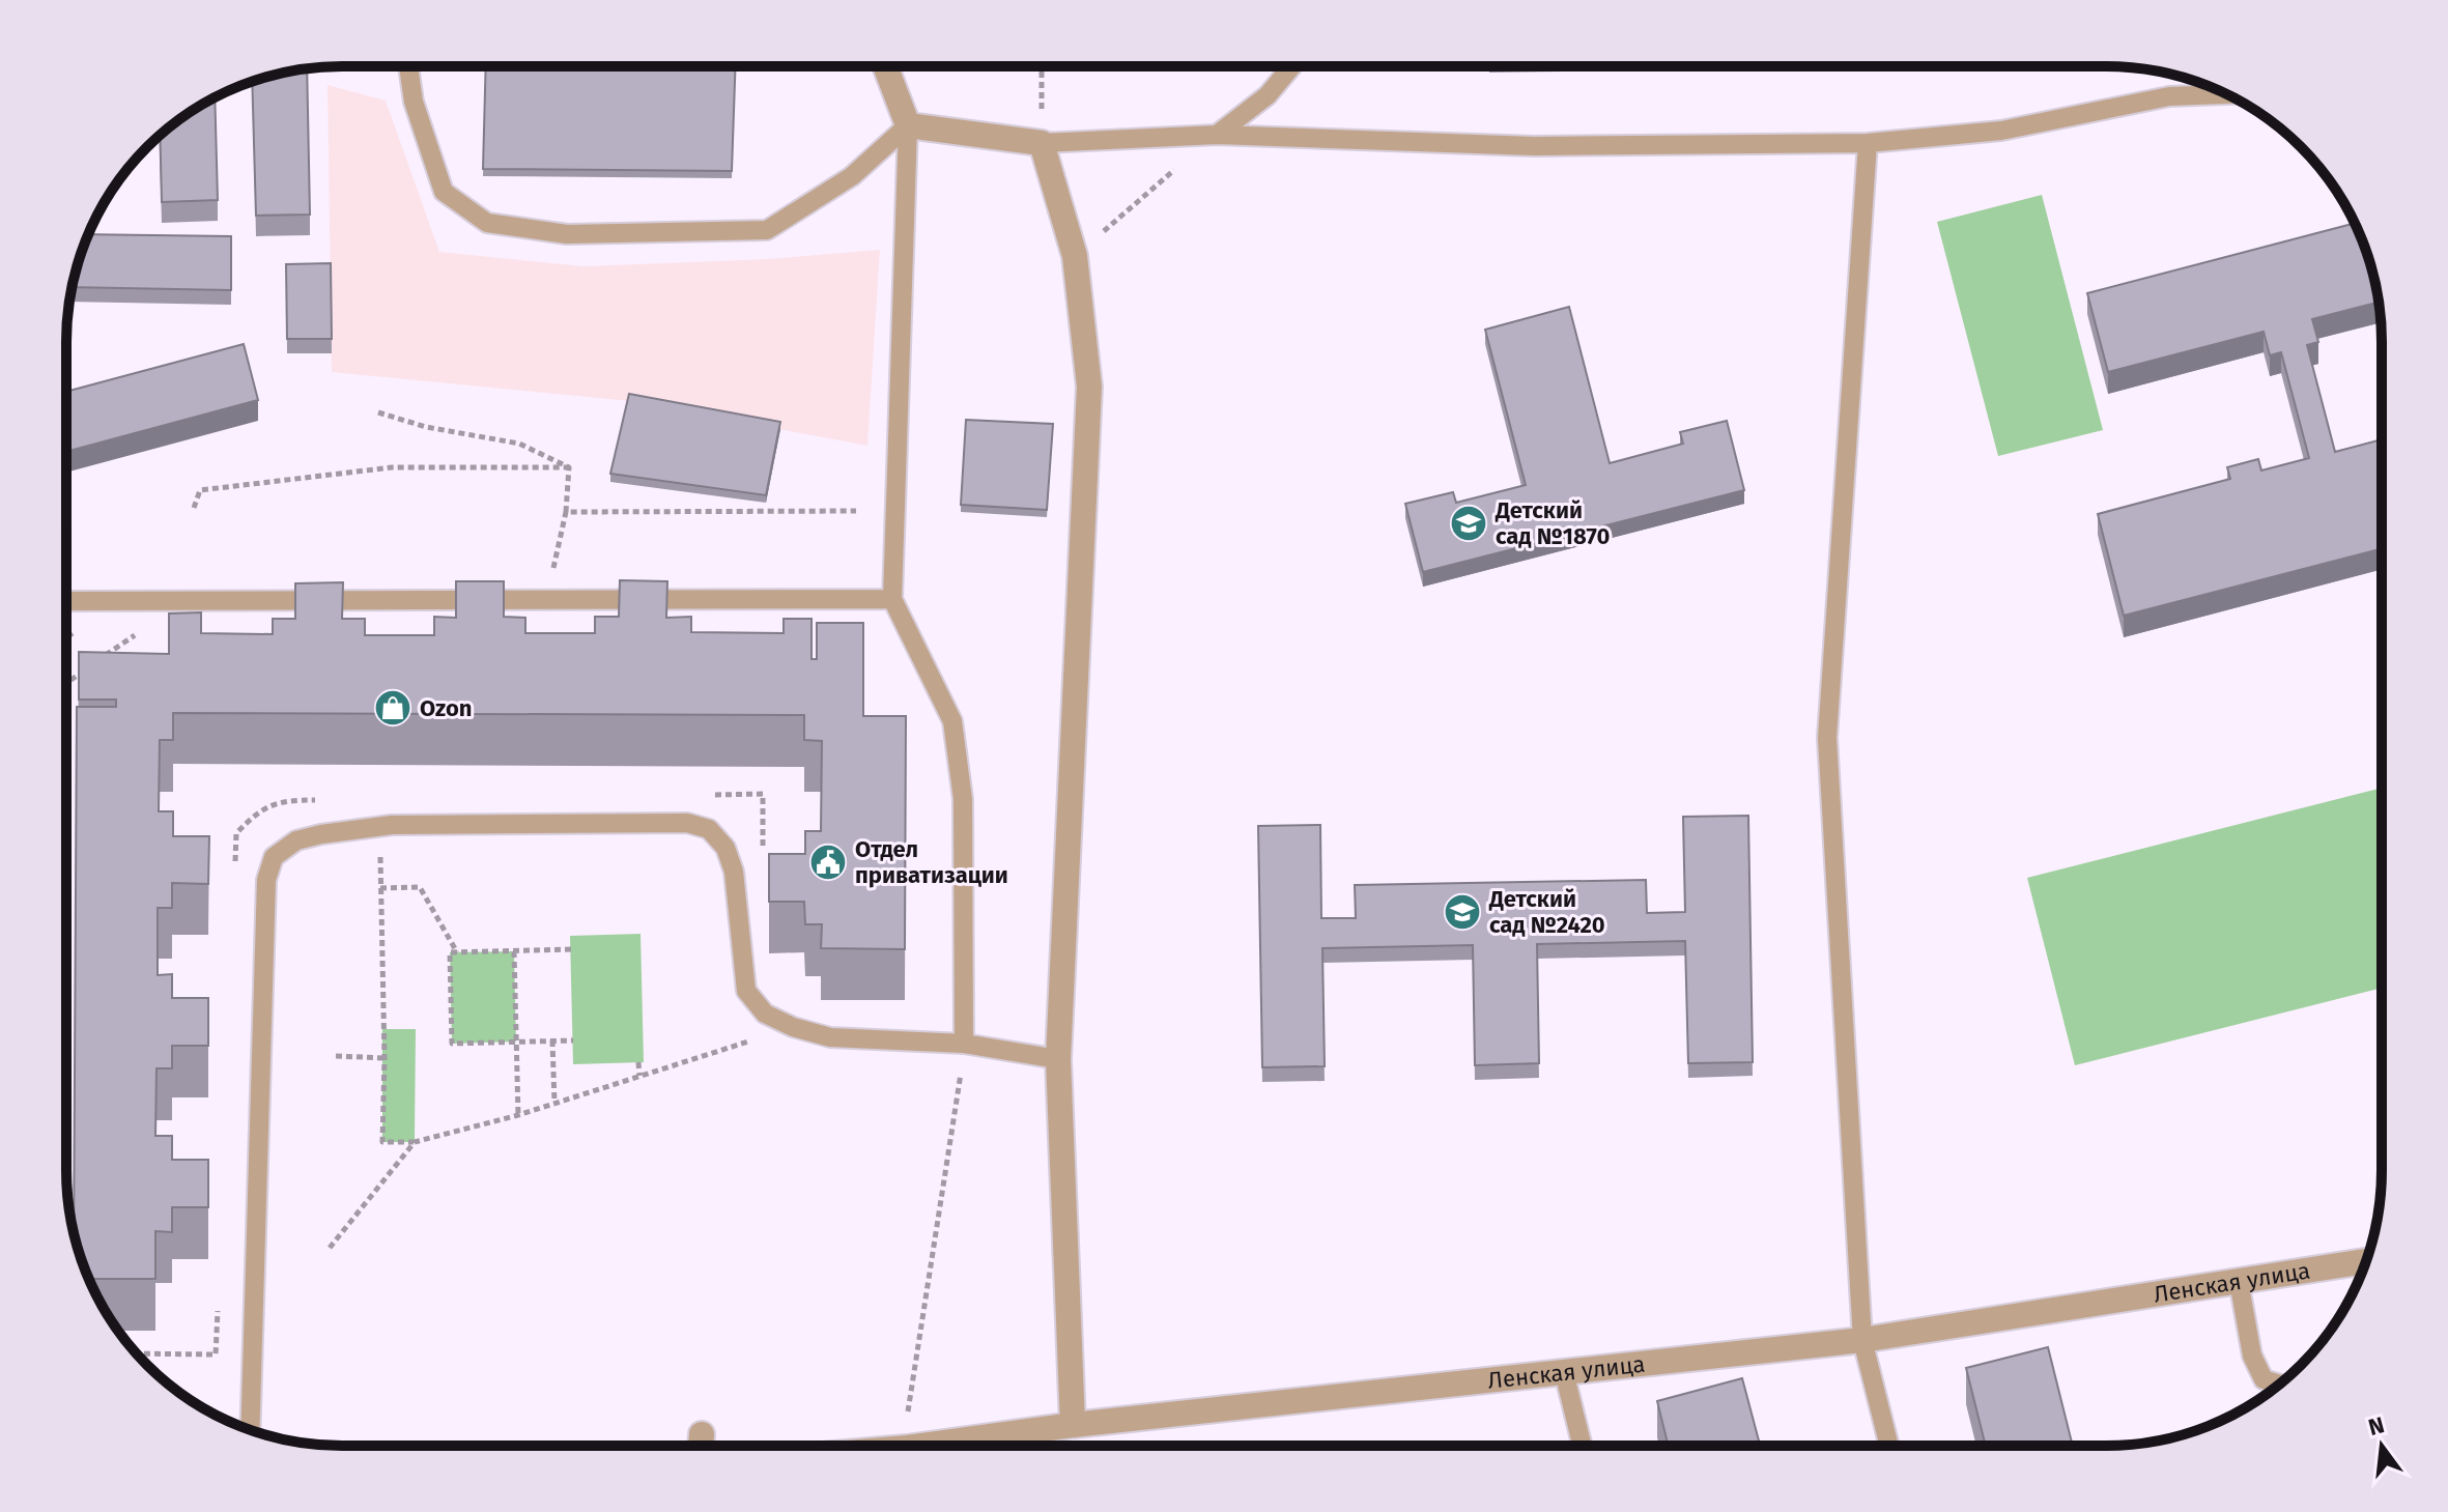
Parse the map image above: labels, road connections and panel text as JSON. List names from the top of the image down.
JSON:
{
  "streets": {
    "street": ["Ленская улица"]
  },
  "places": {
    "school or university": ["Детский сад №1870", "Детский сад №2420"],
    "shop": ["Ozon"],
    "public building": ["Отдел приватизации"]
  },
  "north": "top"
}
